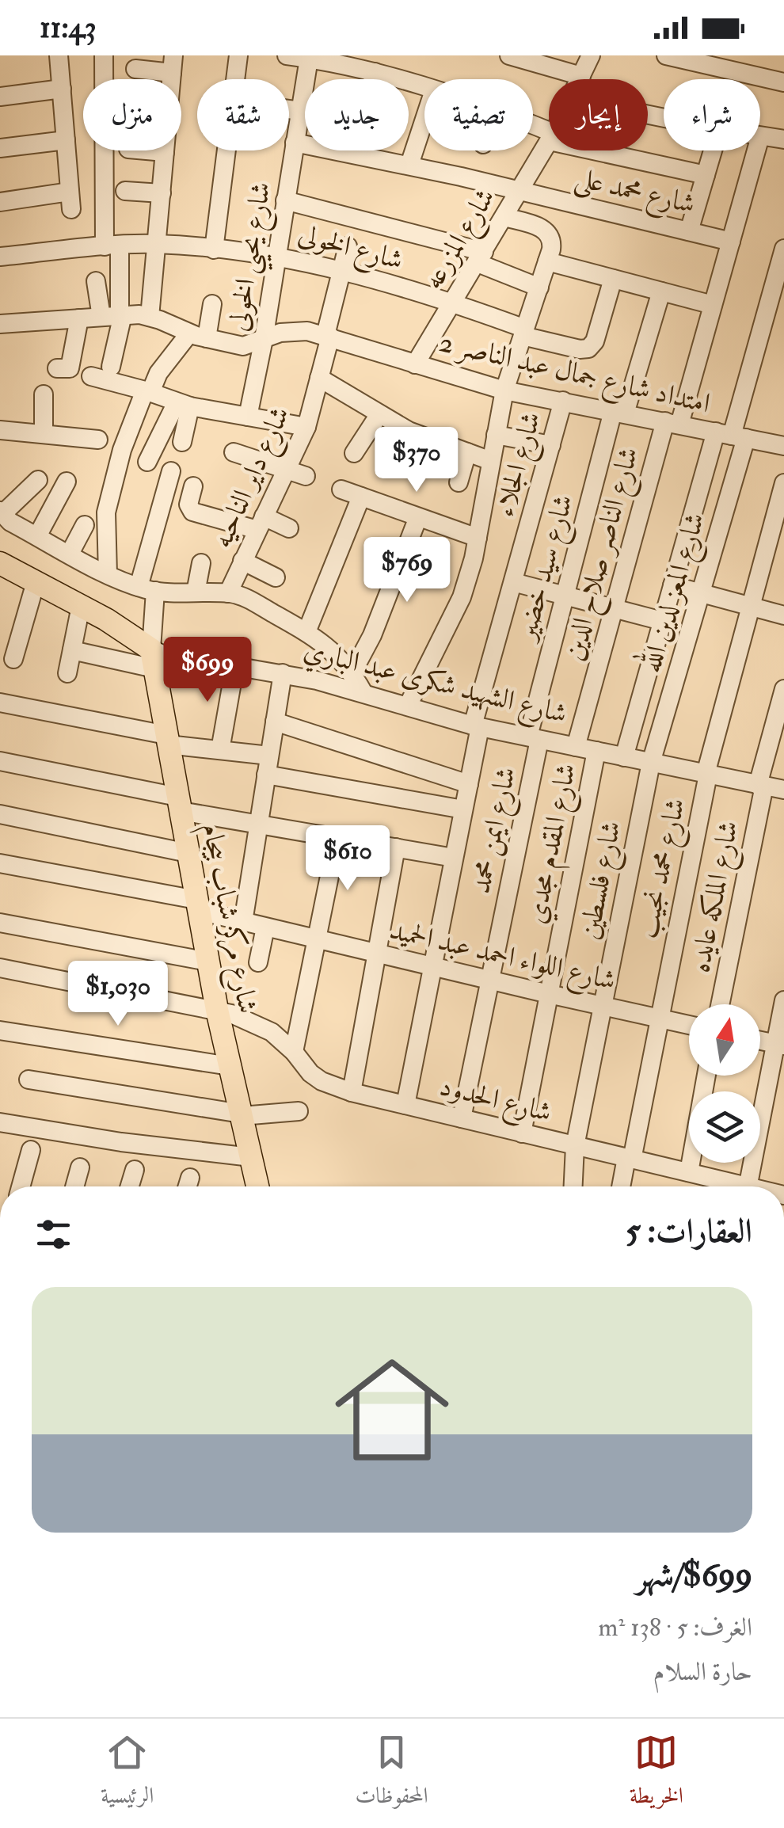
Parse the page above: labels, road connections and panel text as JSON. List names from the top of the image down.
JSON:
{
  "streets": {
    "main road": ["شارع الشهيد شكرى عبد الباري", "شارع مركز شباب بيجام"],
    "street": [
      "شارع محمد على",
      "شارع المزرعه",
      "شارع الخولى",
      "شارع يحيي الخولى",
      "امتداد شارع جمال عبد الناصر 2",
      "شارع الجلاء",
      "شارع داير الناحيه",
      "شارع الناصر صلاح الدين",
      "شارع سيد خضير",
      "شارع المعز لدين الله",
      "شارع ايمن محمد",
      "شارع المقدم مجدي",
      "شارع محمد نجيب",
      "شارع فلسطين",
      "شارع الملكه عايده",
      "شارع اللواء احمد عبد الحميد",
      "شارع الحدود"
    ]
  },
  "crossings": [
    ["شارع محمد على", "شارع المزرعه"],
    ["شارع محمد على", "شارع يحيي الخولى"],
    ["شارع محمد على", "شارع الناصر صلاح الدين"],
    ["شارع المزرعه", "شارع الخولى"],
    ["شارع المزرعه", "امتداد شارع جمال عبد الناصر 2"],
    ["شارع الخولى", "شارع يحيي الخولى"],
    ["شارع الخولى", "شارع داير الناحيه"],
    ["شارع يحيي الخولى", "امتداد شارع جمال عبد الناصر 2"],
    ["امتداد شارع جمال عبد الناصر 2", "شارع الجلاء"],
    ["امتداد شارع جمال عبد الناصر 2", "شارع داير الناحيه"],
    ["امتداد شارع جمال عبد الناصر 2", "شارع الناصر صلاح الدين"],
    ["امتداد شارع جمال عبد الناصر 2", "شارع سيد خضير"],
    ["امتداد شارع جمال عبد الناصر 2", "شارع المعز لدين الله"],
    ["شارع الجلاء", "شارع الشهيد شكرى عبد الباري"],
    ["شارع الجلاء", "شارع اللواء احمد عبد الحميد"],
    ["شارع الجلاء", "شارع الحدود"],
    ["شارع الناصر صلاح الدين", "شارع الشهيد شكرى عبد الباري"],
    ["شارع سيد خضير", "شارع الشهيد شكرى عبد الباري"],
    ["شارع سيد خضير", "شارع ايمن محمد"],
    ["شارع المعز لدين الله", "شارع الشهيد شكرى عبد الباري"],
    ["شارع المعز لدين الله", "شارع فلسطين"],
    ["شارع الشهيد شكرى عبد الباري", "شارع ايمن محمد"],
    ["شارع الشهيد شكرى عبد الباري", "شارع المقدم مجدي"],
    ["شارع الشهيد شكرى عبد الباري", "شارع محمد نجيب"],
    ["شارع الشهيد شكرى عبد الباري", "شارع فلسطين"],
    ["شارع الشهيد شكرى عبد الباري", "شارع الملكه عايده"],
    ["شارع الشهيد شكرى عبد الباري", "شارع مركز شباب بيجام"],
    ["شارع ايمن محمد", "شارع اللواء احمد عبد الحميد"],
    ["شارع ايمن محمد", "شارع الحدود"],
    ["شارع المقدم مجدي", "شارع اللواء احمد عبد الحميد"],
    ["شارع المقدم مجدي", "شارع الحدود"],
    ["شارع محمد نجيب", "شارع اللواء احمد عبد الحميد"],
    ["شارع محمد نجيب", "شارع الحدود"],
    ["شارع فلسطين", "شارع اللواء احمد عبد الحميد"],
    ["شارع فلسطين", "شارع الحدود"],
    ["شارع مركز شباب بيجام", "شارع اللواء احمد عبد الحميد"],
    ["شارع مركز شباب بيجام", "شارع الحدود"]
  ],
  "north": "top",
  "page": {
    "status": "11:43",
    "chip": [
      "شراء",
      "إيجار",
      "تصفية",
      "جديد",
      "شقة",
      "منزل"
    ],
    "price": [
      "$370",
      "$769",
      "$699",
      "$610",
      "$1,030"
    ],
    "heading": "العقارات: 5",
    "list": [
      {
        "name": "$699/شهر",
        "note": "الغرف: 5 · 138 m² · حارة السلام"
      }
    ],
    "tabs": ["الخريطة", "المحفوظات", "الرئيسية"]
  }
}
